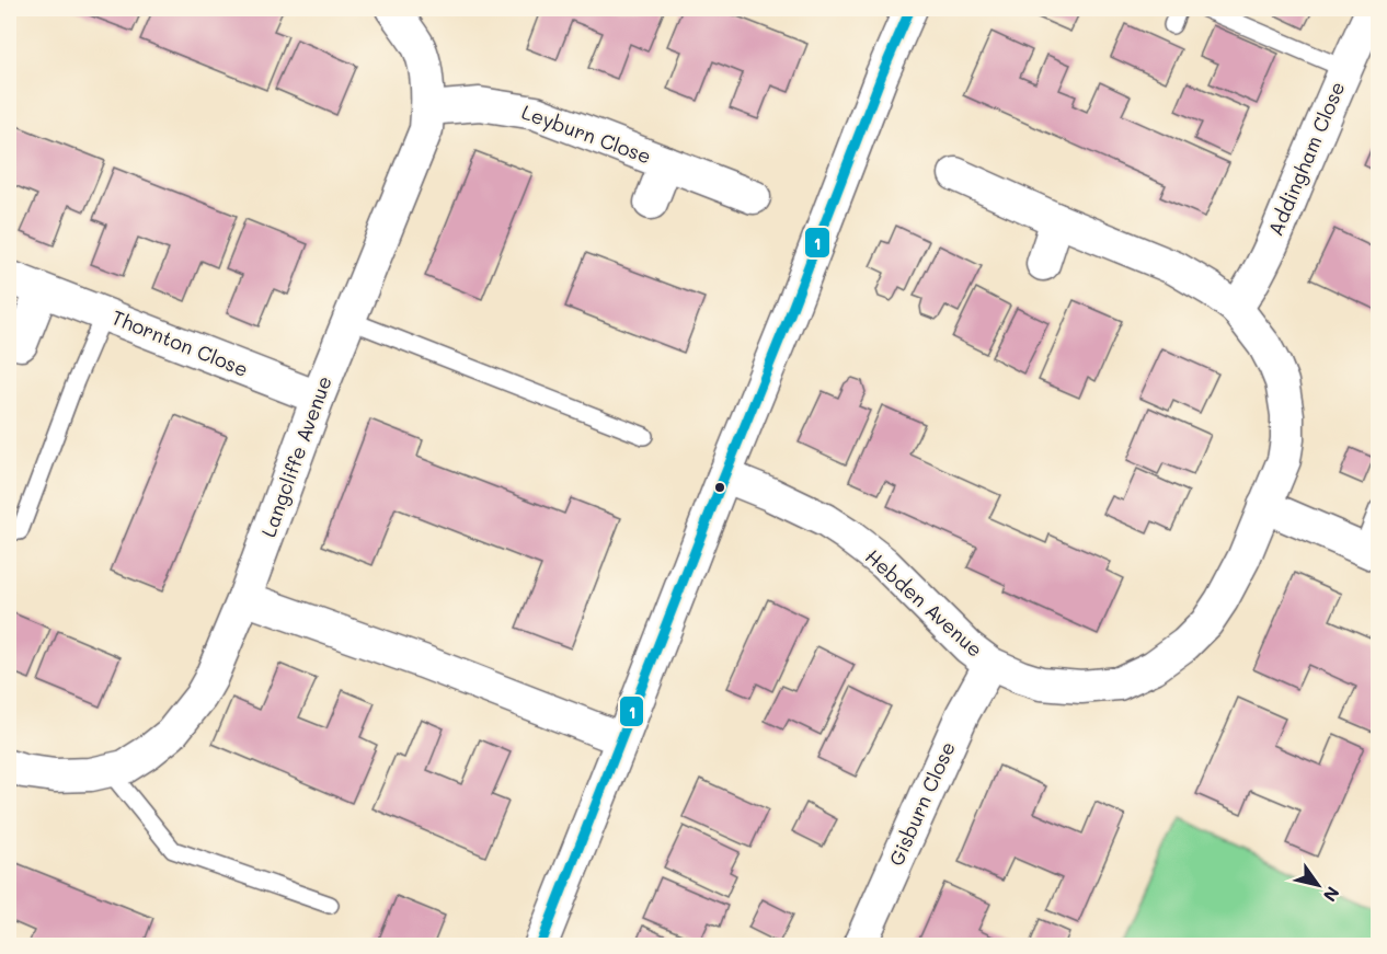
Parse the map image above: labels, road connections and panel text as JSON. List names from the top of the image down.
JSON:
{
  "streets": {
    "street": [
      "Leyburn Close",
      "Addingham Close",
      "Thornton Close",
      "Langcliffe Avenue",
      "Hebden Avenue",
      "Gisburn Close"
    ]
  },
  "crossings": [
    ["Leyburn Close", "Langcliffe Avenue"],
    ["Addingham Close", "Hebden Avenue"],
    ["Thornton Close", "Langcliffe Avenue"],
    ["Hebden Avenue", "Gisburn Close"]
  ],
  "lines": ["transit line 1"],
  "north": "bottom right"
}
